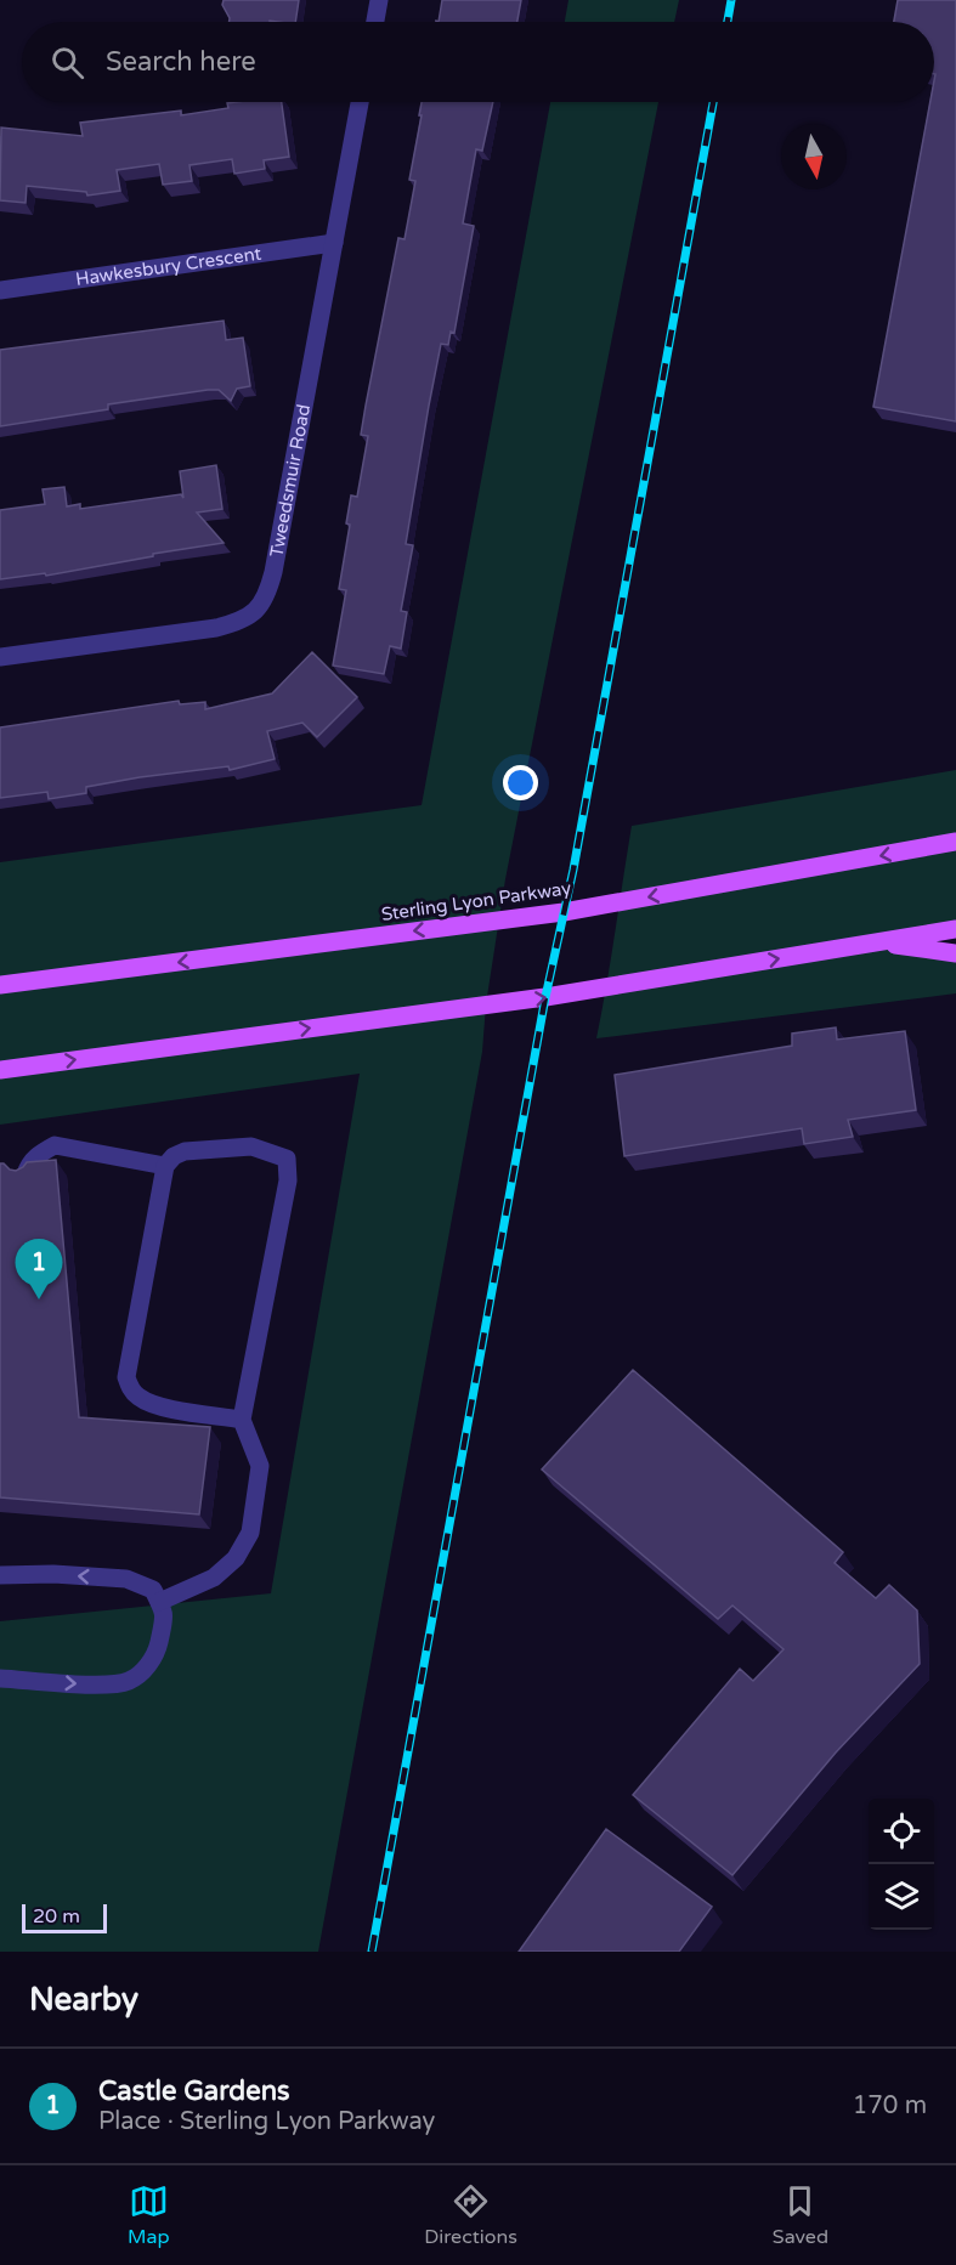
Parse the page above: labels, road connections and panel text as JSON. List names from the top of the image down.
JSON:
{
  "streets": {
    "main road": ["Sterling Lyon Parkway"],
    "street": ["Hawkesbury Crescent", "Tweedsmuir Road"]
  },
  "crossings": [
    ["Hawkesbury Crescent", "Tweedsmuir Road"]
  ],
  "scale_bar": "20 m",
  "north": "bottom",
  "page": {
    "search": "Search here",
    "pins": "1",
    "scale": "20 m",
    "heading": "Nearby",
    "list": [
      {
        "mark": "1",
        "name": "Castle Gardens",
        "note": "Place · Sterling Lyon Parkway",
        "value": "170 m"
      }
    ],
    "nav": ["Map", "Directions", "Saved"]
  }
}
